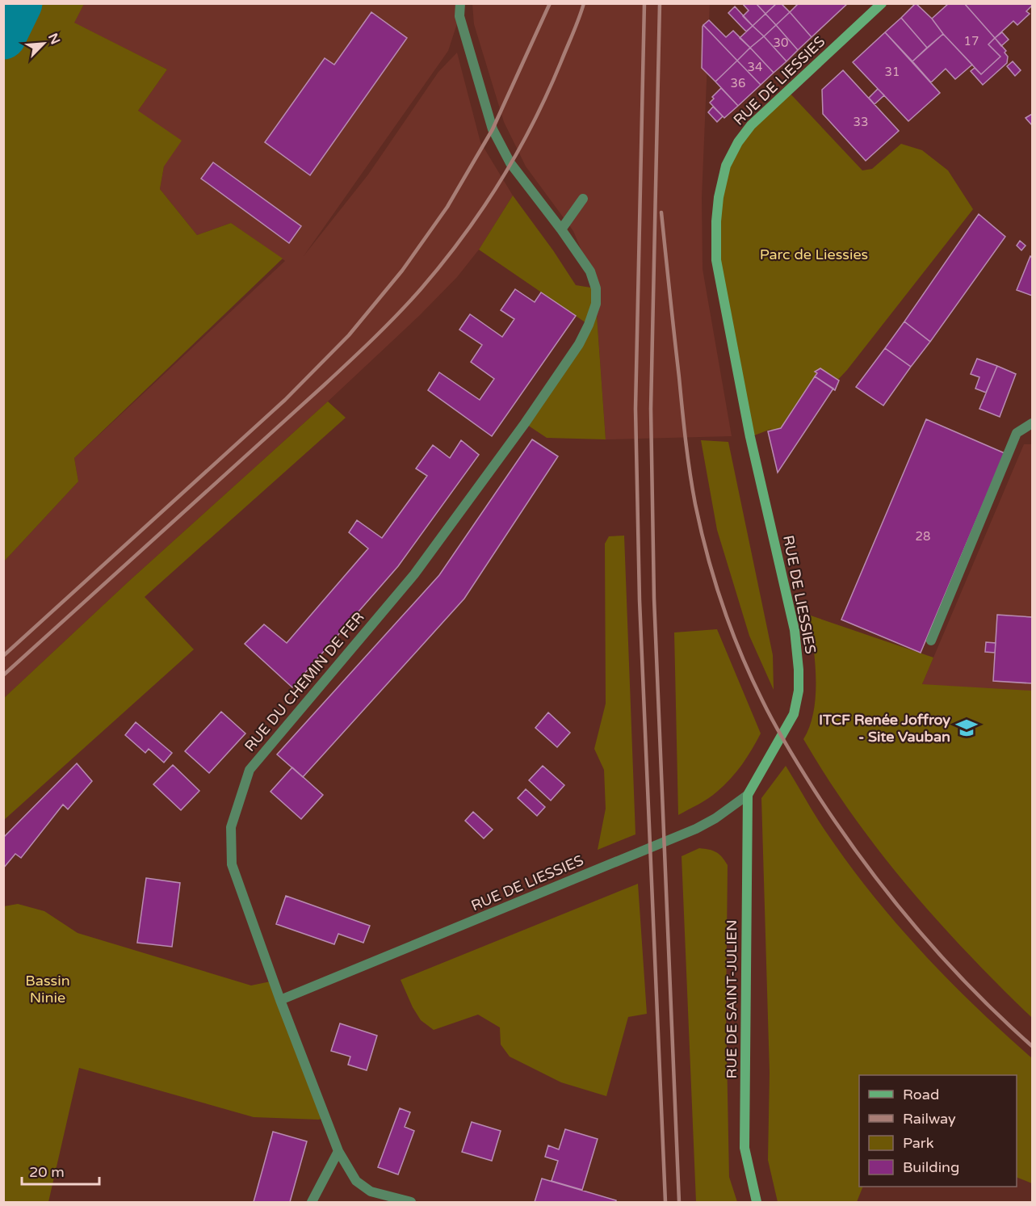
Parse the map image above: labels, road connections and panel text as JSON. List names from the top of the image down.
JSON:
{
  "streets": {
    "street": ["RUE DE LIESSIES", "RUE DU CHEMIN DE FER", "RUE DE SAINT-JULIEN"]
  },
  "crossings": [
    ["RUE DE LIESSIES", "RUE DU CHEMIN DE FER"],
    ["RUE DE LIESSIES", "RUE DE SAINT-JULIEN"]
  ],
  "parks": ["Parc de Liessies", "Bassin Ninie"],
  "places": {
    "school or university": ["ITCF Renée Joffroy - Site Vauban"]
  },
  "house_numbers": [
    "17",
    "30",
    "34",
    "31",
    "36",
    "33",
    "28"
  ],
  "legend": [
    "Road",
    "Railway",
    "Park",
    "Building"
  ],
  "scale_bar": "20 m",
  "north": "top right"
}
